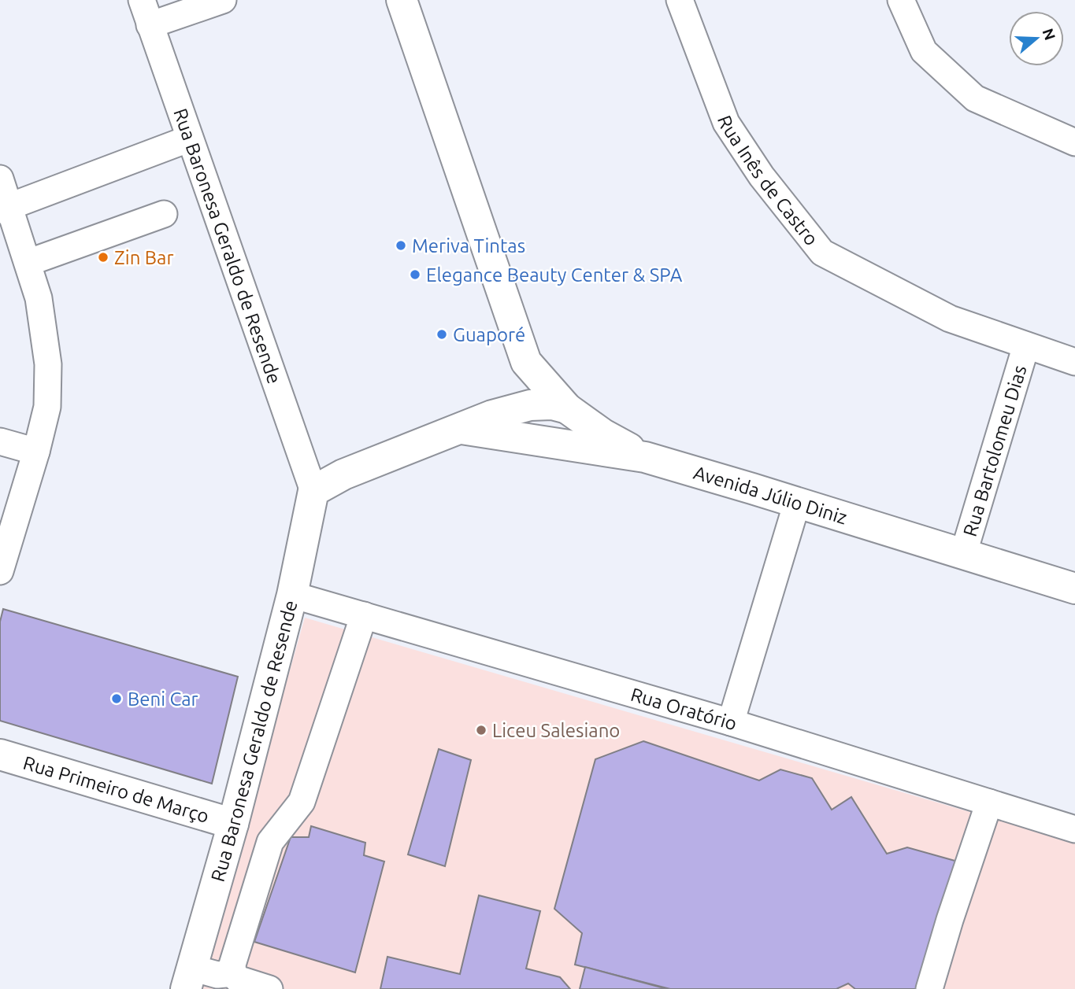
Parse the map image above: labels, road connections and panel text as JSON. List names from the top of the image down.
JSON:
{
  "streets": {
    "main road": ["Rua Baronesa Geraldo de Resende", "Avenida Júlio Diniz", "Rua Primeiro de Março"],
    "street": ["Rua Inês de Castro", "Rua Bartolomeu Dias", "Rua Oratório"]
  },
  "crossings": [
    ["Rua Inês de Castro", "Rua Bartolomeu Dias"],
    ["Rua Baronesa Geraldo de Resende", "Rua Oratório"],
    ["Rua Baronesa Geraldo de Resende", "Rua Primeiro de Março"],
    ["Rua Bartolomeu Dias", "Avenida Júlio Diniz"]
  ],
  "places": [
    "Meriva Tintas",
    "Zin Bar",
    "Elegance Beauty Center & SPA",
    "Guaporé",
    "Beni Car",
    "Liceu Salesiano"
  ],
  "north": "right"
}
